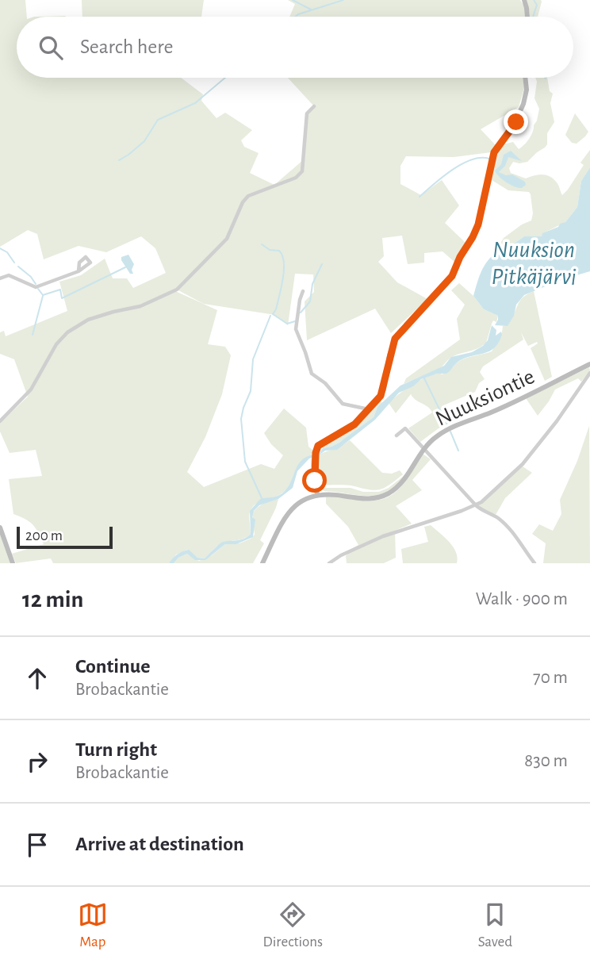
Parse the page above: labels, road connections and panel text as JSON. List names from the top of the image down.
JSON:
{
  "streets": {
    "street": ["Nuuksiontie"]
  },
  "water": ["Nuuksion Pitkäjärvi"],
  "scale_bar": "200 m",
  "page": {
    "search": "Search here",
    "scale": "200 m",
    "heading": ["12 min", "Walk · 900 m"],
    "list": [
      ["Continue", "Brobackantie", "70 m"],
      ["Turn right", "Brobackantie", "830 m"],
      "Arrive at destination"
    ],
    "nav": ["Map", "Directions", "Saved"]
  }
}
